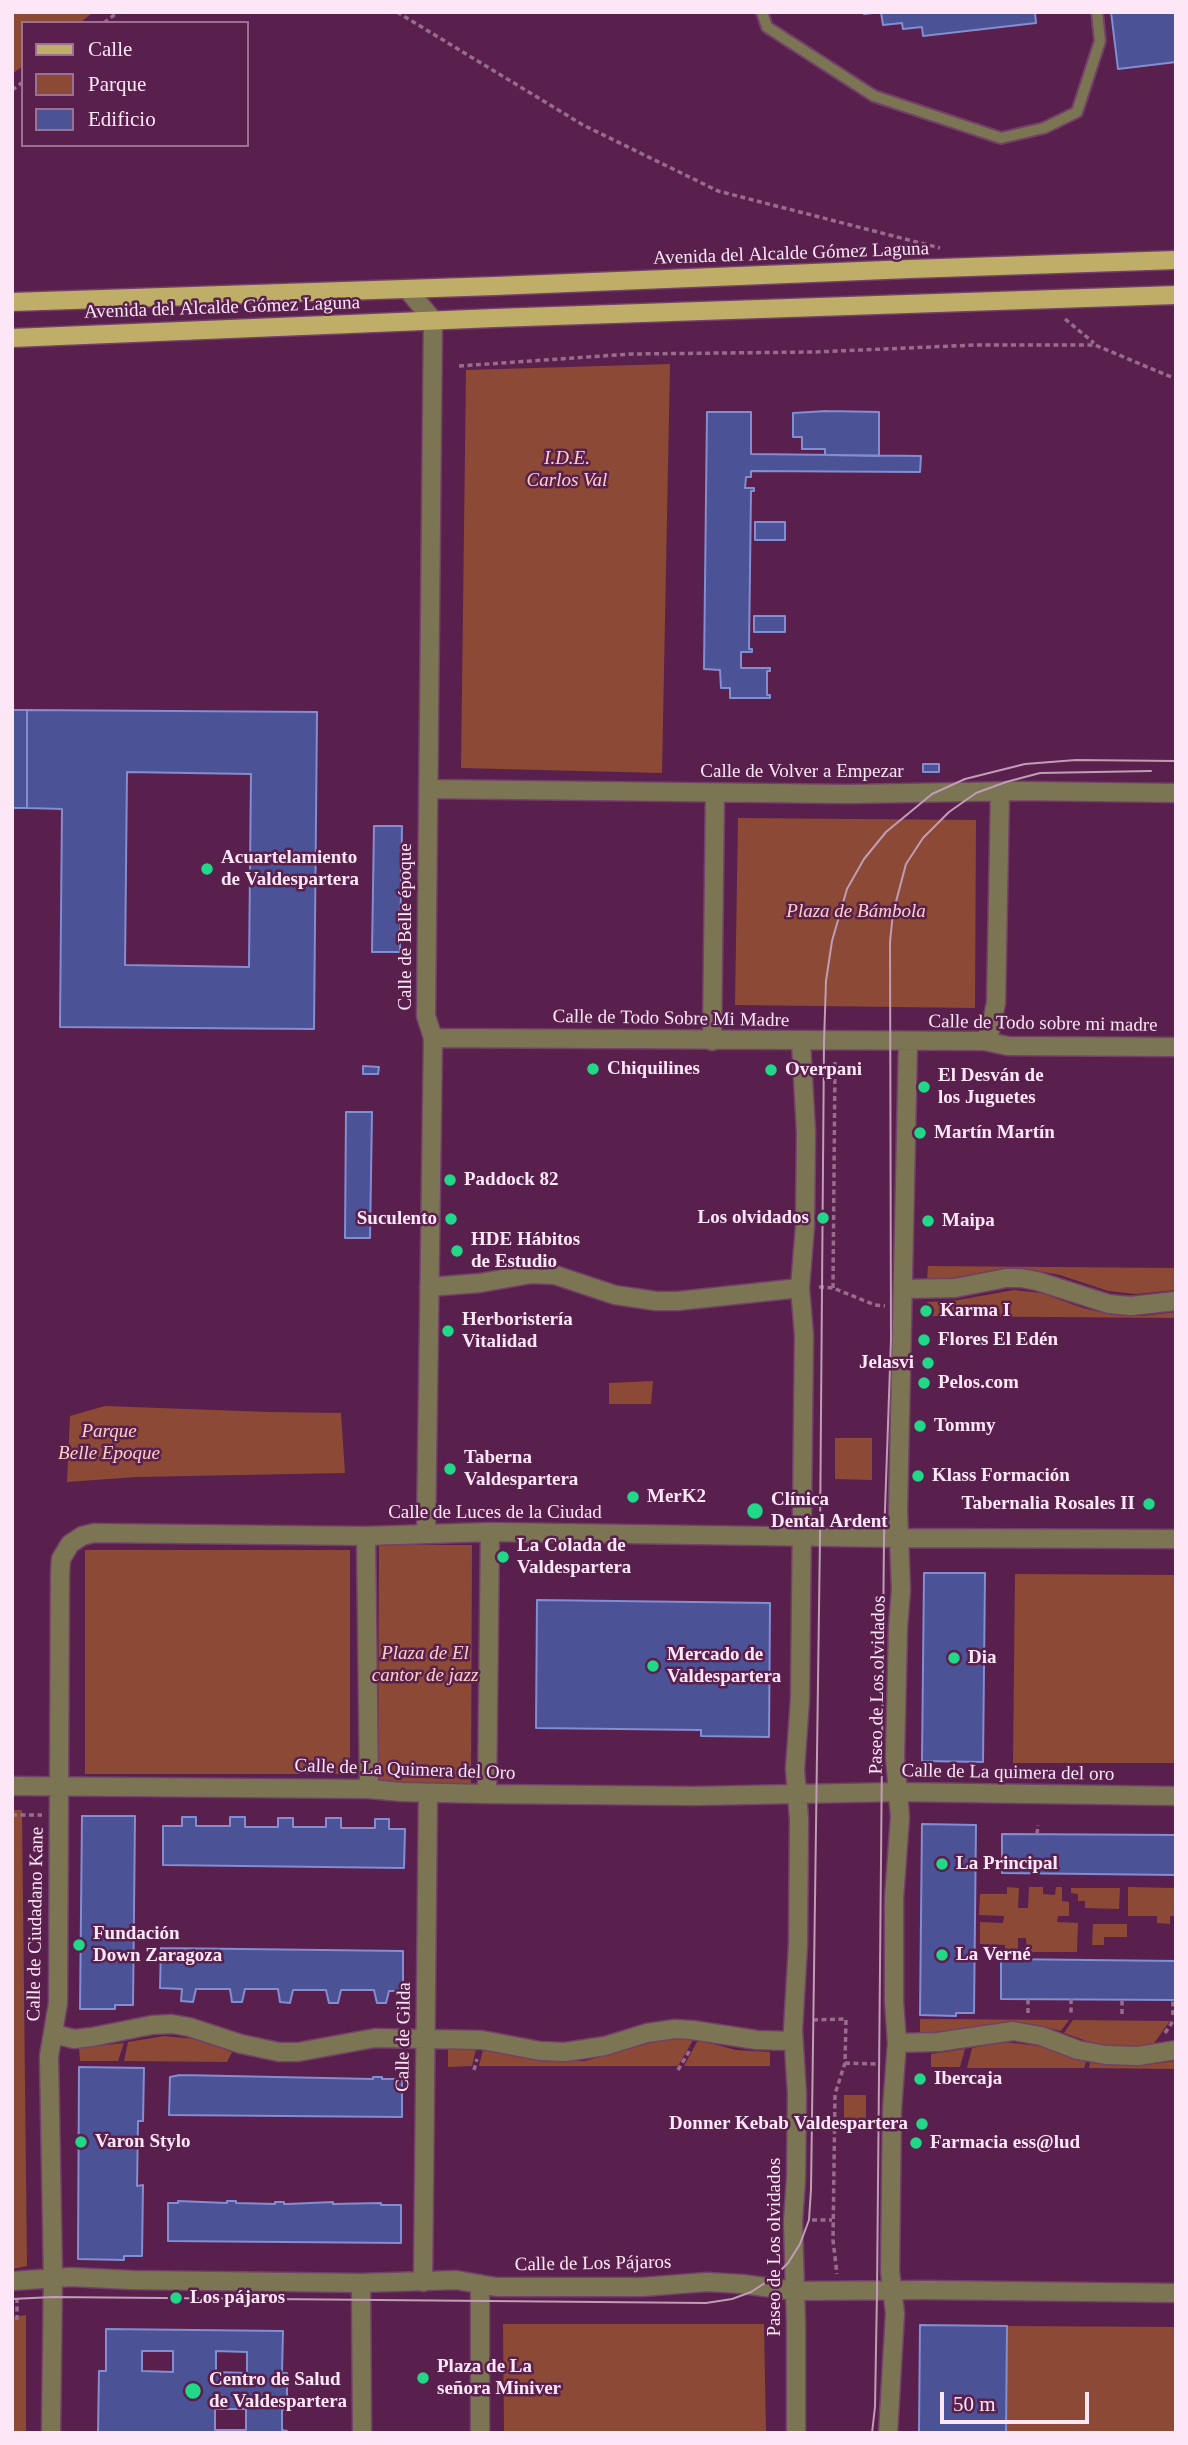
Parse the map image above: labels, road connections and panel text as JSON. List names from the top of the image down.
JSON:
{
  "streets": {
    "main road": ["Avenida del Alcalde Gómez Laguna"],
    "street": [
      "Calle de Volver a Empezar",
      "Calle de Belle époque",
      "Calle de Todo Sobre Mi Madre",
      "Calle de Todo sobre mi madre",
      "Calle de Luces de la Ciudad",
      "Paseo de Los olvidados",
      "Calle de La Quimera del Oro",
      "Calle de La quimera del oro",
      "Calle de Ciudadano Kane",
      "Calle de Gilda",
      "Calle de Los Pájaros"
    ]
  },
  "crossings": [
    ["Avenida del Alcalde Gómez Laguna", "Calle de Belle époque"],
    ["Calle de Volver a Empezar", "Calle de Belle époque"],
    ["Calle de Belle époque", "Calle de Todo Sobre Mi Madre"],
    ["Calle de Belle époque", "Calle de Luces de la Ciudad"],
    ["Calle de Todo Sobre Mi Madre", "Calle de Todo sobre mi madre"],
    ["Calle de Todo Sobre Mi Madre", "Paseo de Los olvidados"],
    ["Calle de Todo sobre mi madre", "Paseo de Los olvidados"],
    ["Calle de Luces de la Ciudad", "Paseo de Los olvidados"],
    ["Calle de Luces de la Ciudad", "Calle de Ciudadano Kane"],
    ["Paseo de Los olvidados", "Calle de La Quimera del Oro"],
    ["Paseo de Los olvidados", "Calle de La quimera del oro"],
    ["Paseo de Los olvidados", "Calle de Los Pájaros"],
    ["Calle de La Quimera del Oro", "Calle de La quimera del oro"],
    ["Calle de La Quimera del Oro", "Calle de Ciudadano Kane"],
    ["Calle de La Quimera del Oro", "Calle de Gilda"],
    ["Calle de Ciudadano Kane", "Calle de Los Pájaros"],
    ["Calle de Gilda", "Calle de Los Pájaros"]
  ],
  "parks": [
    "I.D.E. Carlos Val",
    "Plaza de Bámbola",
    "Parque Belle Epoque",
    "Plaza de El cantor de jazz"
  ],
  "places": [
    "Acuartelamiento de Valdespartera",
    "Chiquilines",
    "Overpani",
    "El Desván de los Juguetes",
    "Martín Martín",
    "Paddock 82",
    "Los olvidados",
    "Suculento",
    "Maipa",
    "HDE Hábitos de Estudio",
    "Karma I",
    "Herboristería Vitalidad",
    "Flores El Edén",
    "Jelasvi",
    "Pelos.com",
    "Tommy",
    "Taberna Valdespartera",
    "Klass Formación",
    "MerK2",
    "Tabernalia Rosales II",
    "Clínica Dental Ardent",
    "La Colada de Valdespartera",
    "Dia",
    "Mercado de Valdespartera",
    "La Principal",
    "Fundación Down Zaragoza",
    "La Verné",
    "Ibercaja",
    "Donner Kebab Valdespartera",
    "Varon Stylo",
    "Farmacia ess@lud",
    "Los pájaros",
    "Plaza de La señora Miniver",
    "Centro de Salud de Valdespartera"
  ],
  "legend": ["Calle", "Parque", "Edificio"],
  "scale_bar": "50 m"
}
